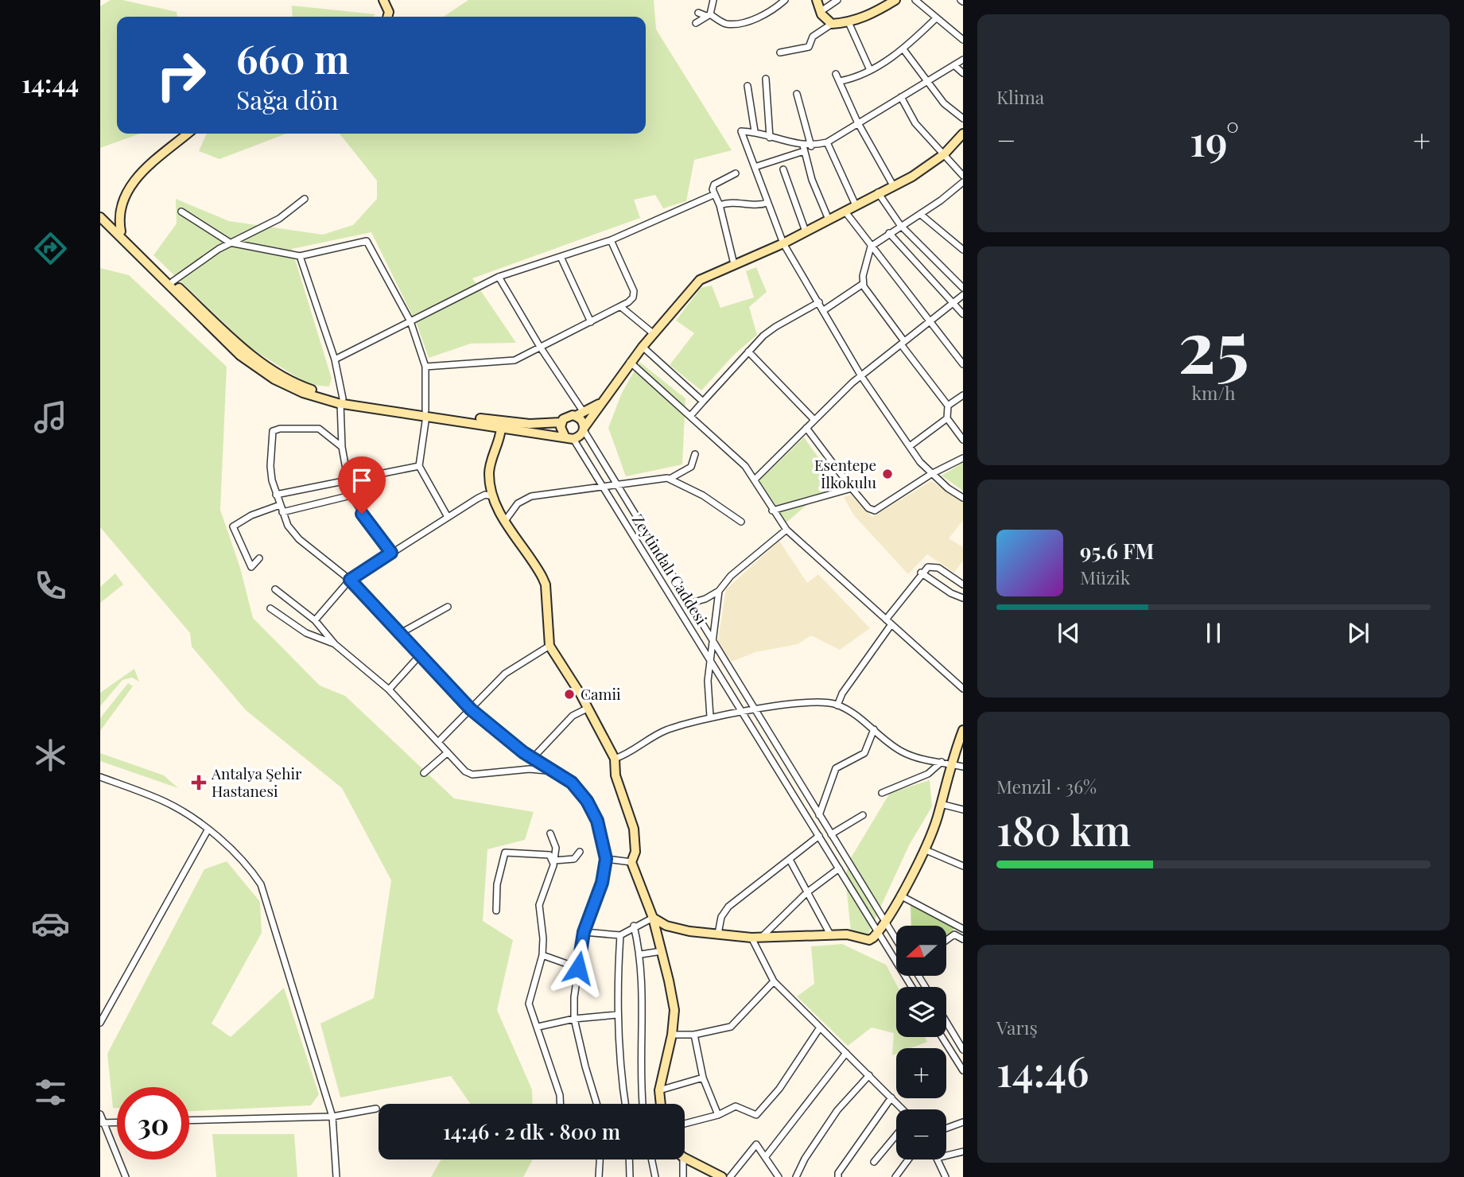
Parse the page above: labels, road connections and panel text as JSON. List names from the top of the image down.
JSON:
{
  "streets": {
    "street": ["Zeytindalı Caddesi"]
  },
  "places": {
    "other": ["Esentepe İlkokulu", "Camii"],
    "health": ["Antalya Şehir Hastanesi"]
  },
  "north": "left",
  "page": {
    "tabs": "14:44",
    "tile": [
      "Klima",
      ["25", "km/h"],
      ["Menzil · 36%", "180 km"],
      ["Varış", "14:46"]
    ],
    "turn": ["660 m", "Sağa dön"],
    "heat": ["−", "19°", "+"],
    "song": ["95.6 FM", "Müzik"],
    "map_buttons": ["+", "−"],
    "limit": "30",
    "trip": "14:46 · 2 dk · 800 m"
  }
}
